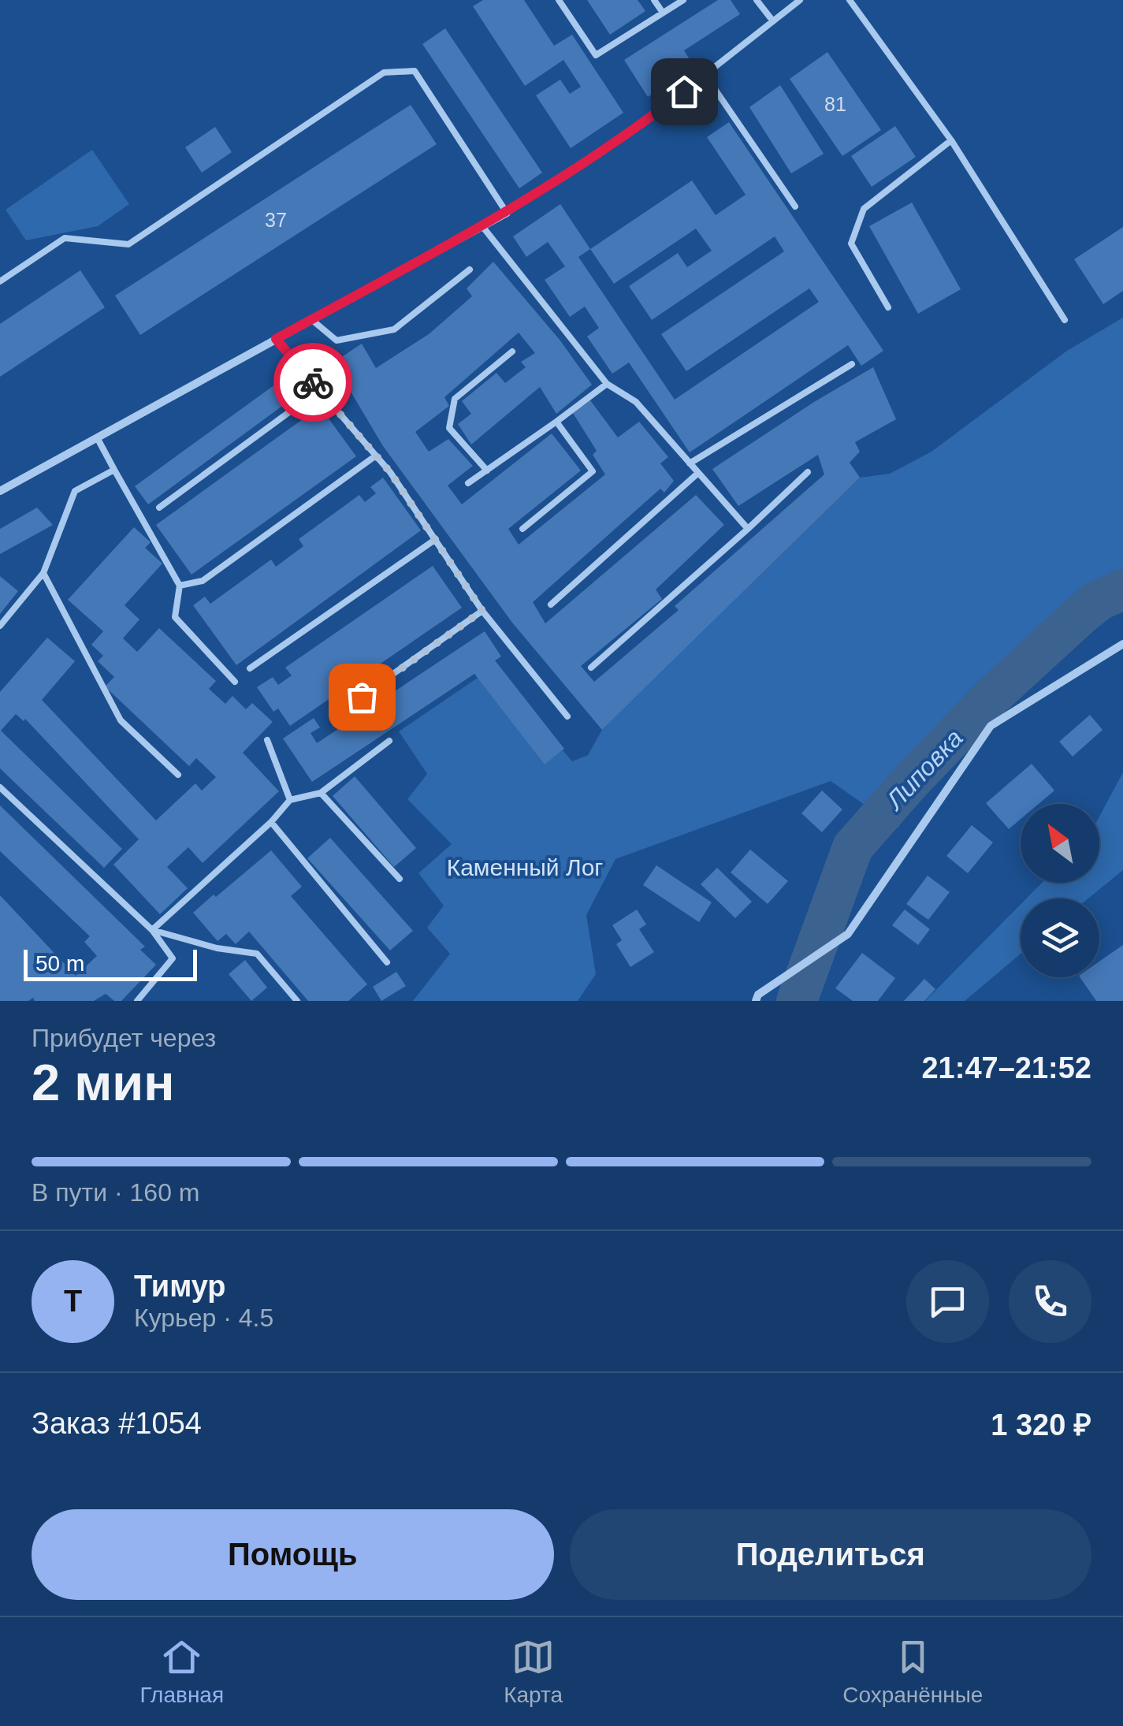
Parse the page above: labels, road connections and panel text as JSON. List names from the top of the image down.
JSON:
{
  "water": ["Липовка"],
  "parks": ["Каменный Лог"],
  "house_numbers": ["81", "37"],
  "scale_bar": "50 m",
  "north": "top left",
  "page": {
    "scale": "50 m",
    "heading": ["2 мин", "Прибудет через", "21:47–21:52"],
    "panel": [
      "Тимур",
      "Курьер · 4.5",
      "Заказ #1054",
      "1 320 ₽"
    ],
    "bar": "В пути · 160 m",
    "round": "Т",
    "buttons": ["Помощь", "Поделиться"],
    "tabs": ["Главная", "Карта", "Сохранённые"]
  }
}
